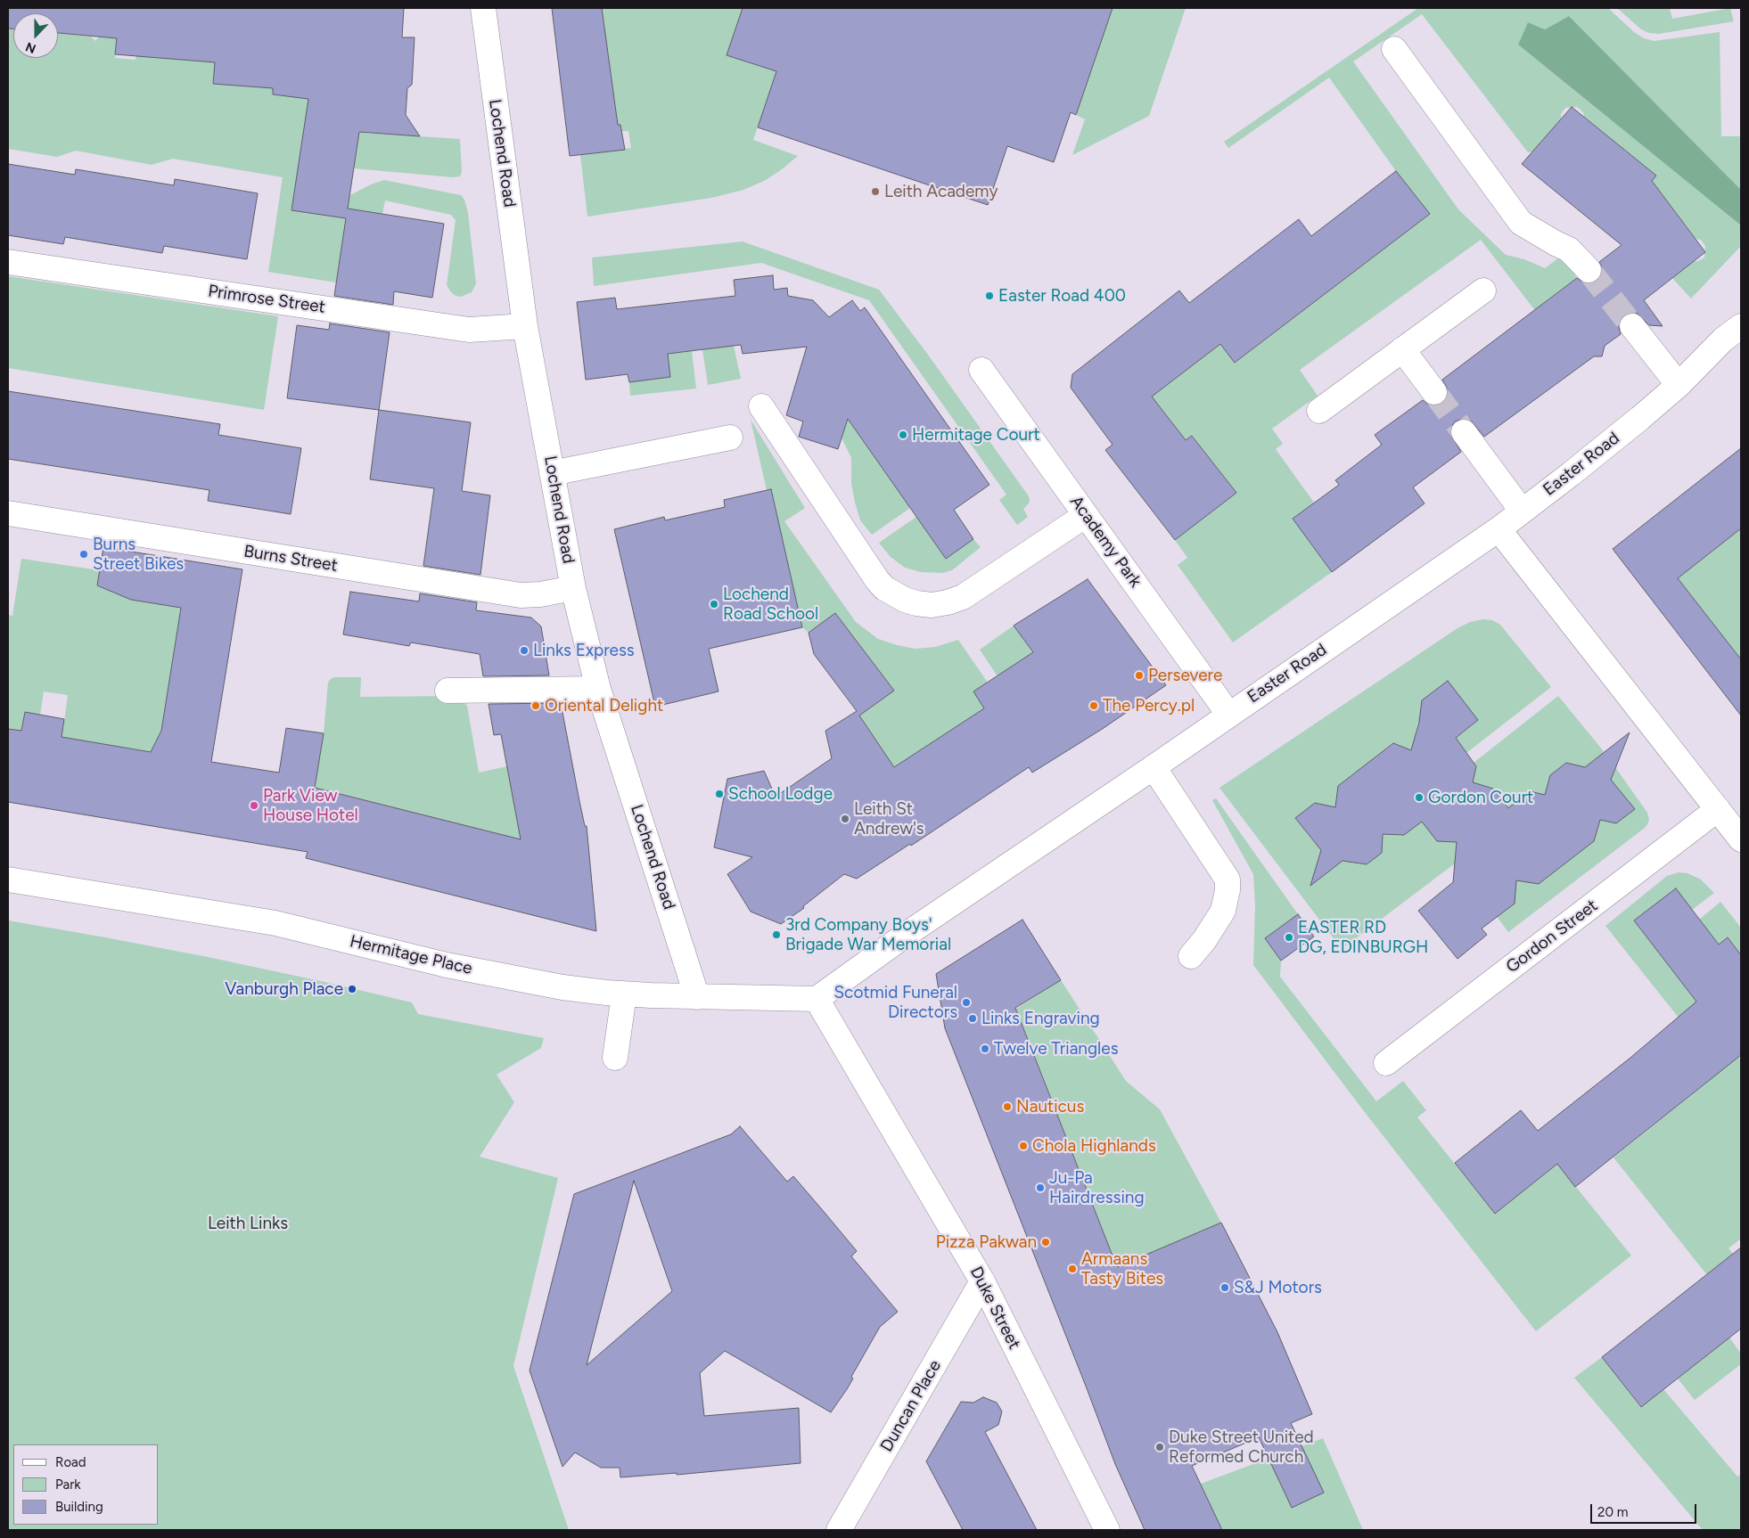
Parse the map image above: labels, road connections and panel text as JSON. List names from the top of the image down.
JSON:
{
  "streets": {
    "street": [
      "Lochend Road",
      "Primrose Street",
      "Easter Road",
      "Academy Park",
      "Burns Street",
      "Gordon Street",
      "Hermitage Place",
      "Duke Street",
      "Duncan Place"
    ]
  },
  "crossings": [
    ["Lochend Road", "Primrose Street"],
    ["Lochend Road", "Burns Street"],
    ["Lochend Road", "Hermitage Place"],
    ["Easter Road", "Academy Park"],
    ["Easter Road", "Hermitage Place"],
    ["Easter Road", "Duke Street"],
    ["Hermitage Place", "Duke Street"],
    ["Duke Street", "Duncan Place"]
  ],
  "parks": ["Leith Links"],
  "places": [
    "Leith Academy",
    "Easter Road 400",
    "Hermitage Court",
    "Burns Street Bikes",
    "Lochend Road School",
    "Links Express",
    "Persevere",
    "Oriental Delight",
    "The Percy.pl",
    "School Lodge",
    "Gordon Court",
    "Park View House Hotel",
    "Leith St Andrew's",
    "3rd Company Boys' Brigade War Memorial",
    "EASTER RD DG, EDINBURGH",
    "Vanburgh Place",
    "Scotmid Funeral Directors",
    "Links Engraving",
    "Twelve Triangles",
    "Nauticus",
    "Chola Highlands",
    "Ju-Pa Hairdressing",
    "Pizza Pakwan",
    "Armaans Tasty Bites",
    "S&J Motors",
    "Duke Street United Reformed Church"
  ],
  "legend": ["Road", "Park", "Building"],
  "scale_bar": "20 m",
  "north": "bottom"
}
